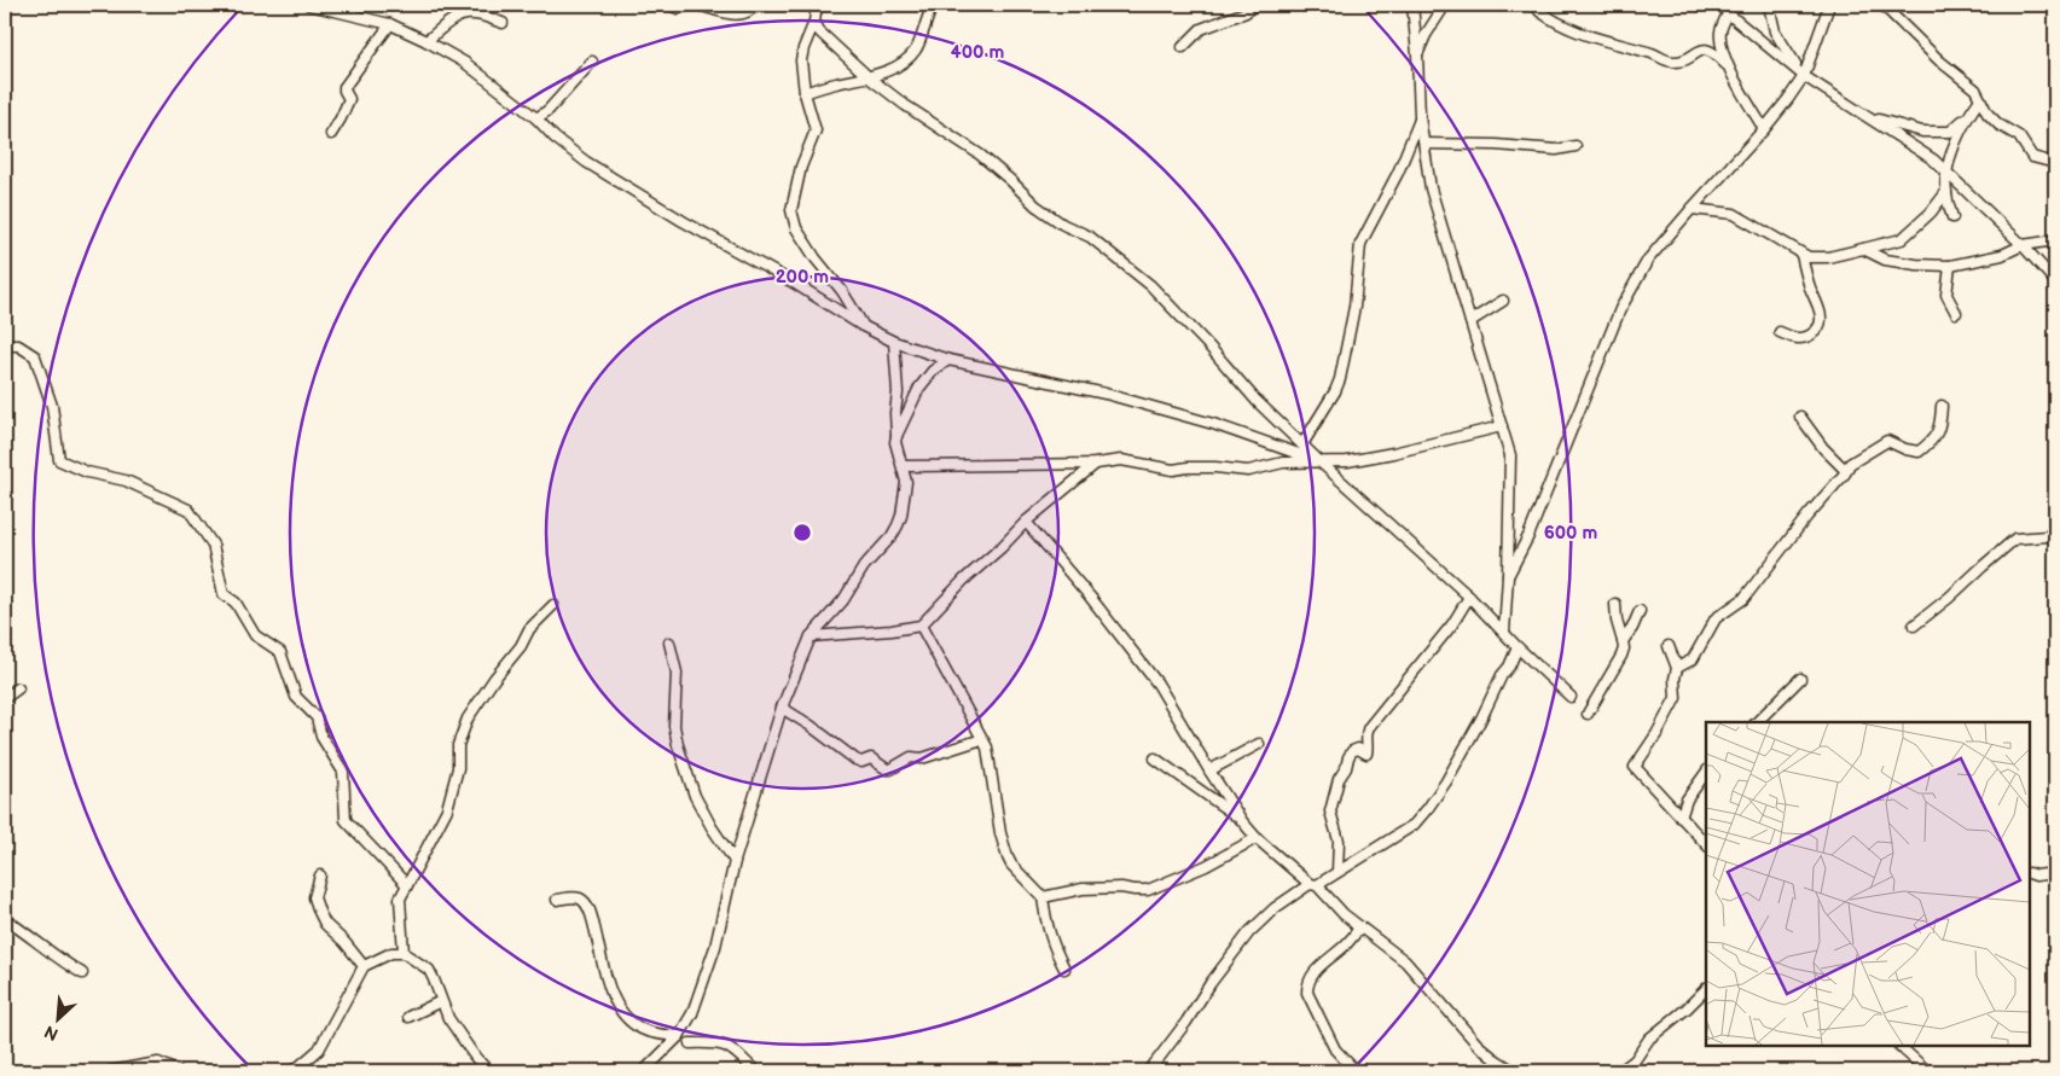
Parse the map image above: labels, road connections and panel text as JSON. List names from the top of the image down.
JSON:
{
  "north": "bottom left",
  "rings": ["400 m", "200 m", "600 m"]
}
